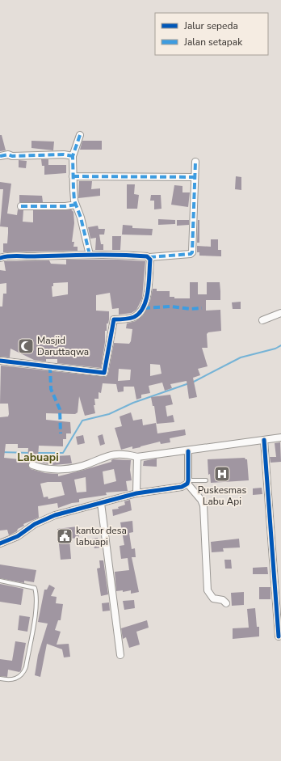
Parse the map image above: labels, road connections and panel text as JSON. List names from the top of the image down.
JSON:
{
  "districts": ["Labuapi"],
  "places": {
    "mosque": ["Masjid Daruttaqwa"],
    "hospital": ["Puskesmas Labu Api"],
    "public building": ["kantor desa labuapi"]
  },
  "legend": ["Jalur sepeda", "Jalan setapak"]
}
